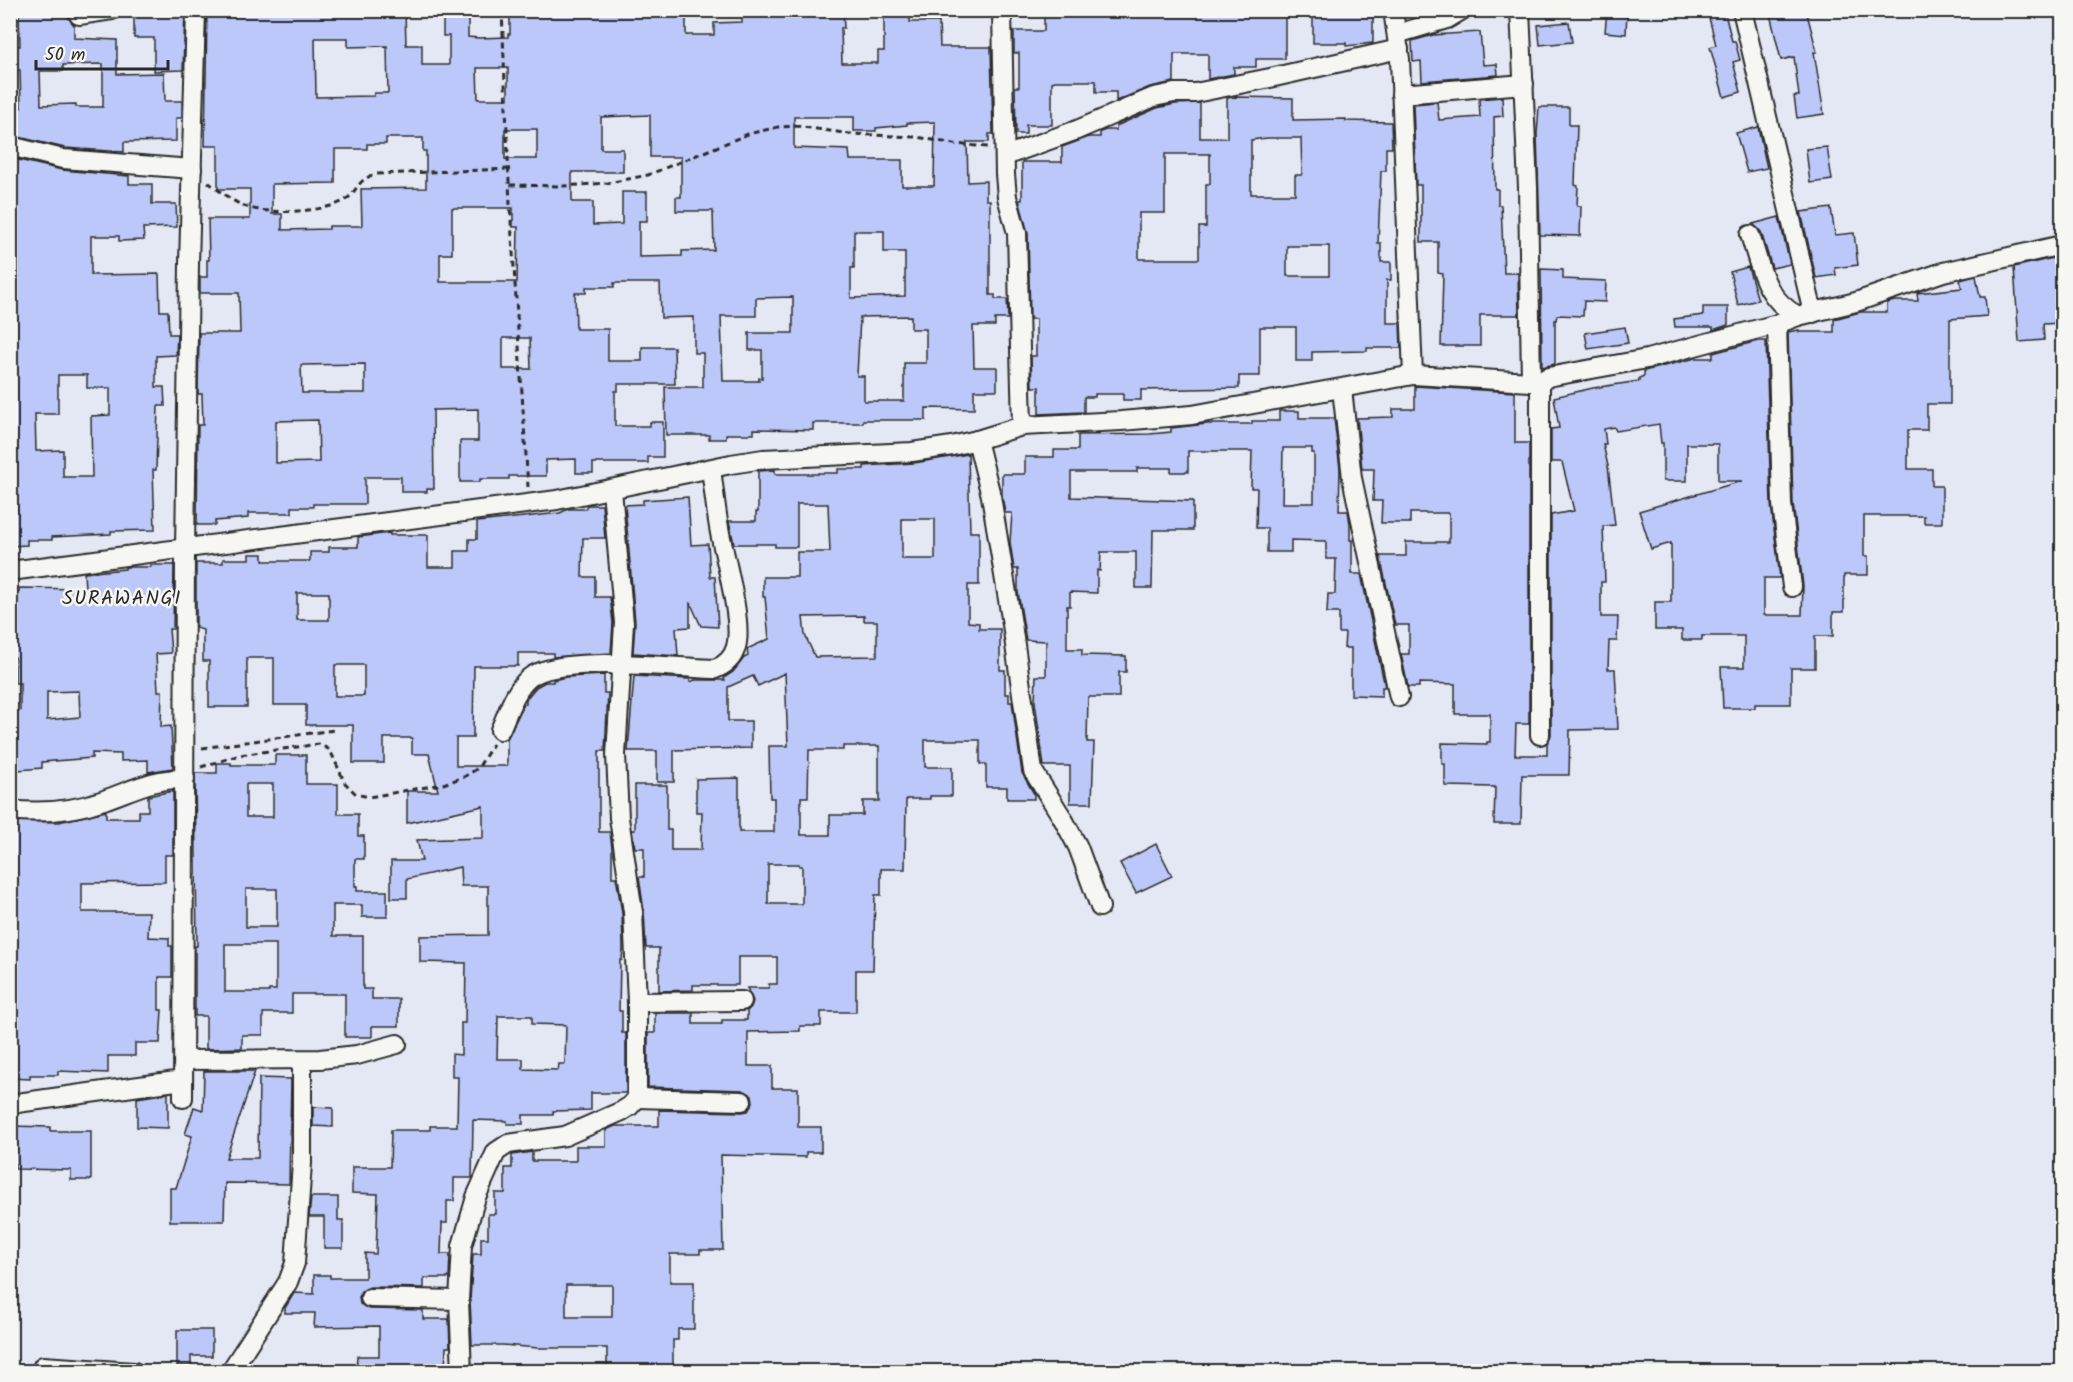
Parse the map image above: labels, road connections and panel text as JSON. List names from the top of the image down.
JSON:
{
  "districts": ["SURAWANGI"],
  "scale_bar": "50 m"
}
